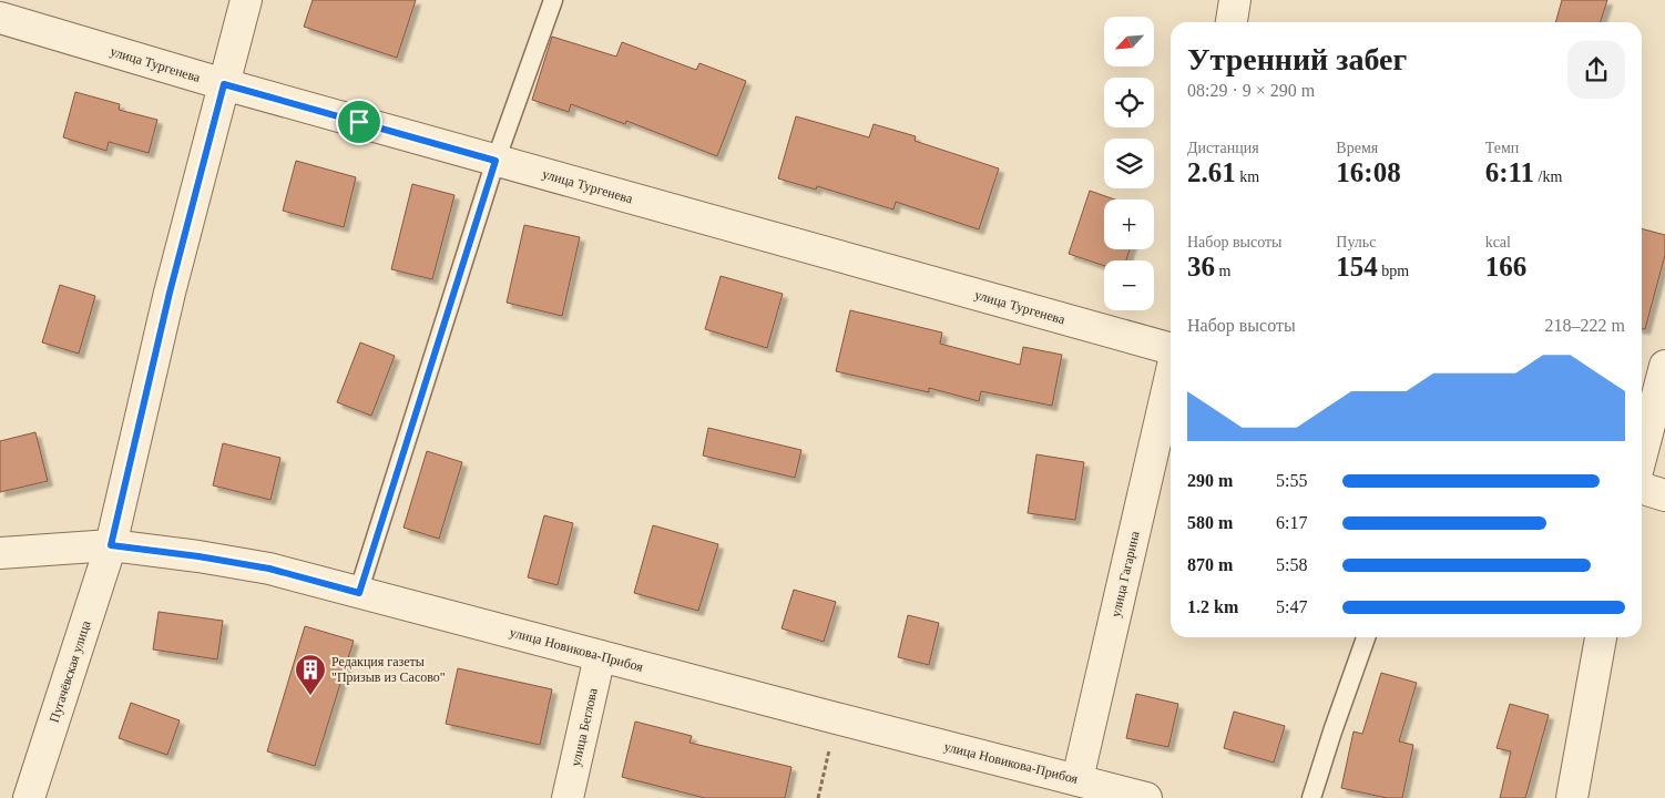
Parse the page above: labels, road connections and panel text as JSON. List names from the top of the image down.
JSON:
{
  "streets": {
    "street": [
      "улица Тургенева",
      "улица Гагарина",
      "улица Новикова-Прибоя",
      "Пугачёвская улица",
      "улица Беглова"
    ]
  },
  "crossings": [
    ["улица Тургенева", "Пугачёвская улица"],
    ["улица Гагарина", "улица Новикова-Прибоя"],
    ["улица Новикова-Прибоя", "Пугачёвская улица"],
    ["улица Новикова-Прибоя", "улица Беглова"]
  ],
  "places": {
    "building": ["Редакция газеты \"Призыв из Сасово\""]
  },
  "north": "bottom left",
  "page": {
    "map_buttons": ["+", "−"],
    "heading": ["Утренний забег", "08:29 · 9 × 290 m"],
    "stats": [
      ["Дистанция", "2.61 km"],
      ["Время", "16:08"],
      ["Темп", "6:11 /km"],
      ["Набор высоты", "36 m"],
      ["Пульс", "154 bpm"],
      ["kcal", "166"]
    ],
    "chart": ["Набор высоты", "218–222 m"],
    "list": [
      {
        "name": "290 m",
        "note": "5:55"
      },
      {
        "name": "580 m",
        "note": "6:17"
      },
      {
        "name": "870 m",
        "note": "5:58"
      },
      {
        "name": "1.2 km",
        "note": "5:47"
      }
    ]
  }
}
